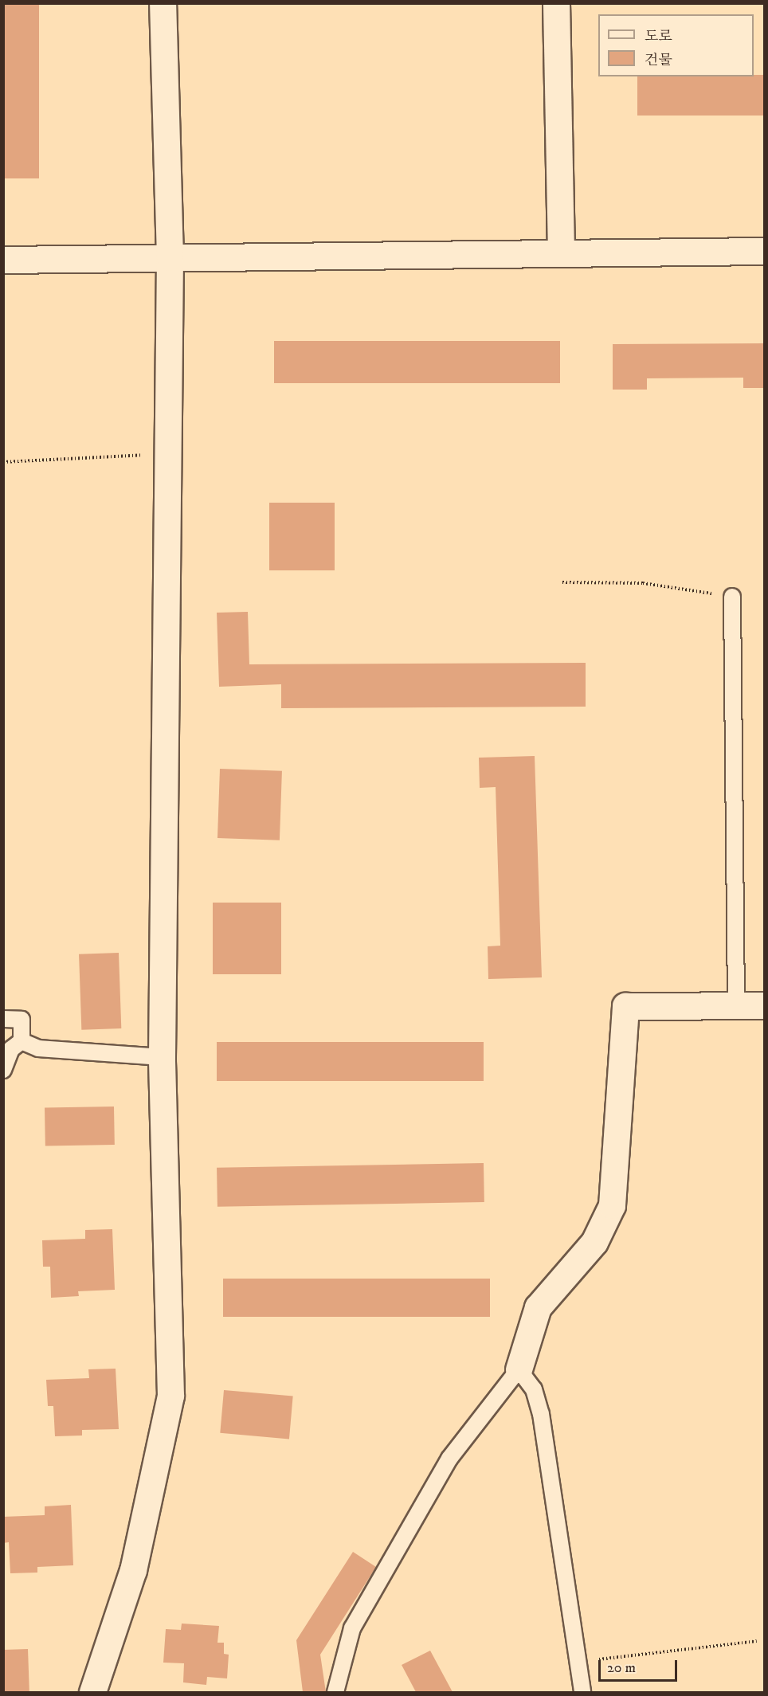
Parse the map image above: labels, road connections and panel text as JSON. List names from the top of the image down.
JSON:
{
  "legend": ["도로", "건물"],
  "scale_bar": "20 m"
}
